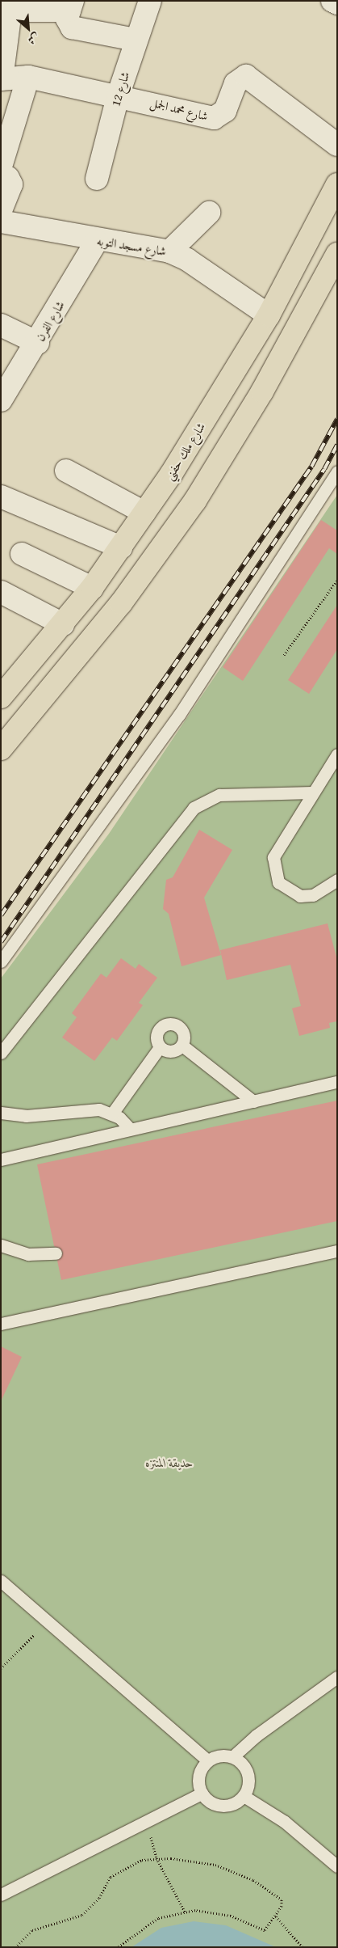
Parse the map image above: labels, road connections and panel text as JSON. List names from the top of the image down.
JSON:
{
  "streets": {
    "highway": ["شارع ملك حفني"],
    "street": [
      "شارع 12",
      "شارع محمد الجمل",
      "شارع مسجد التوبه",
      "شارع الفرن"
    ]
  },
  "crossings": [
    ["شارع 12", "شارع محمد الجمل"],
    ["شارع مسجد التوبه", "شارع الفرن"],
    ["شارع مسجد التوبه", "شارع ملك حفني"]
  ],
  "parks": ["حديقة المنتزه"],
  "north": "bottom right"
}
